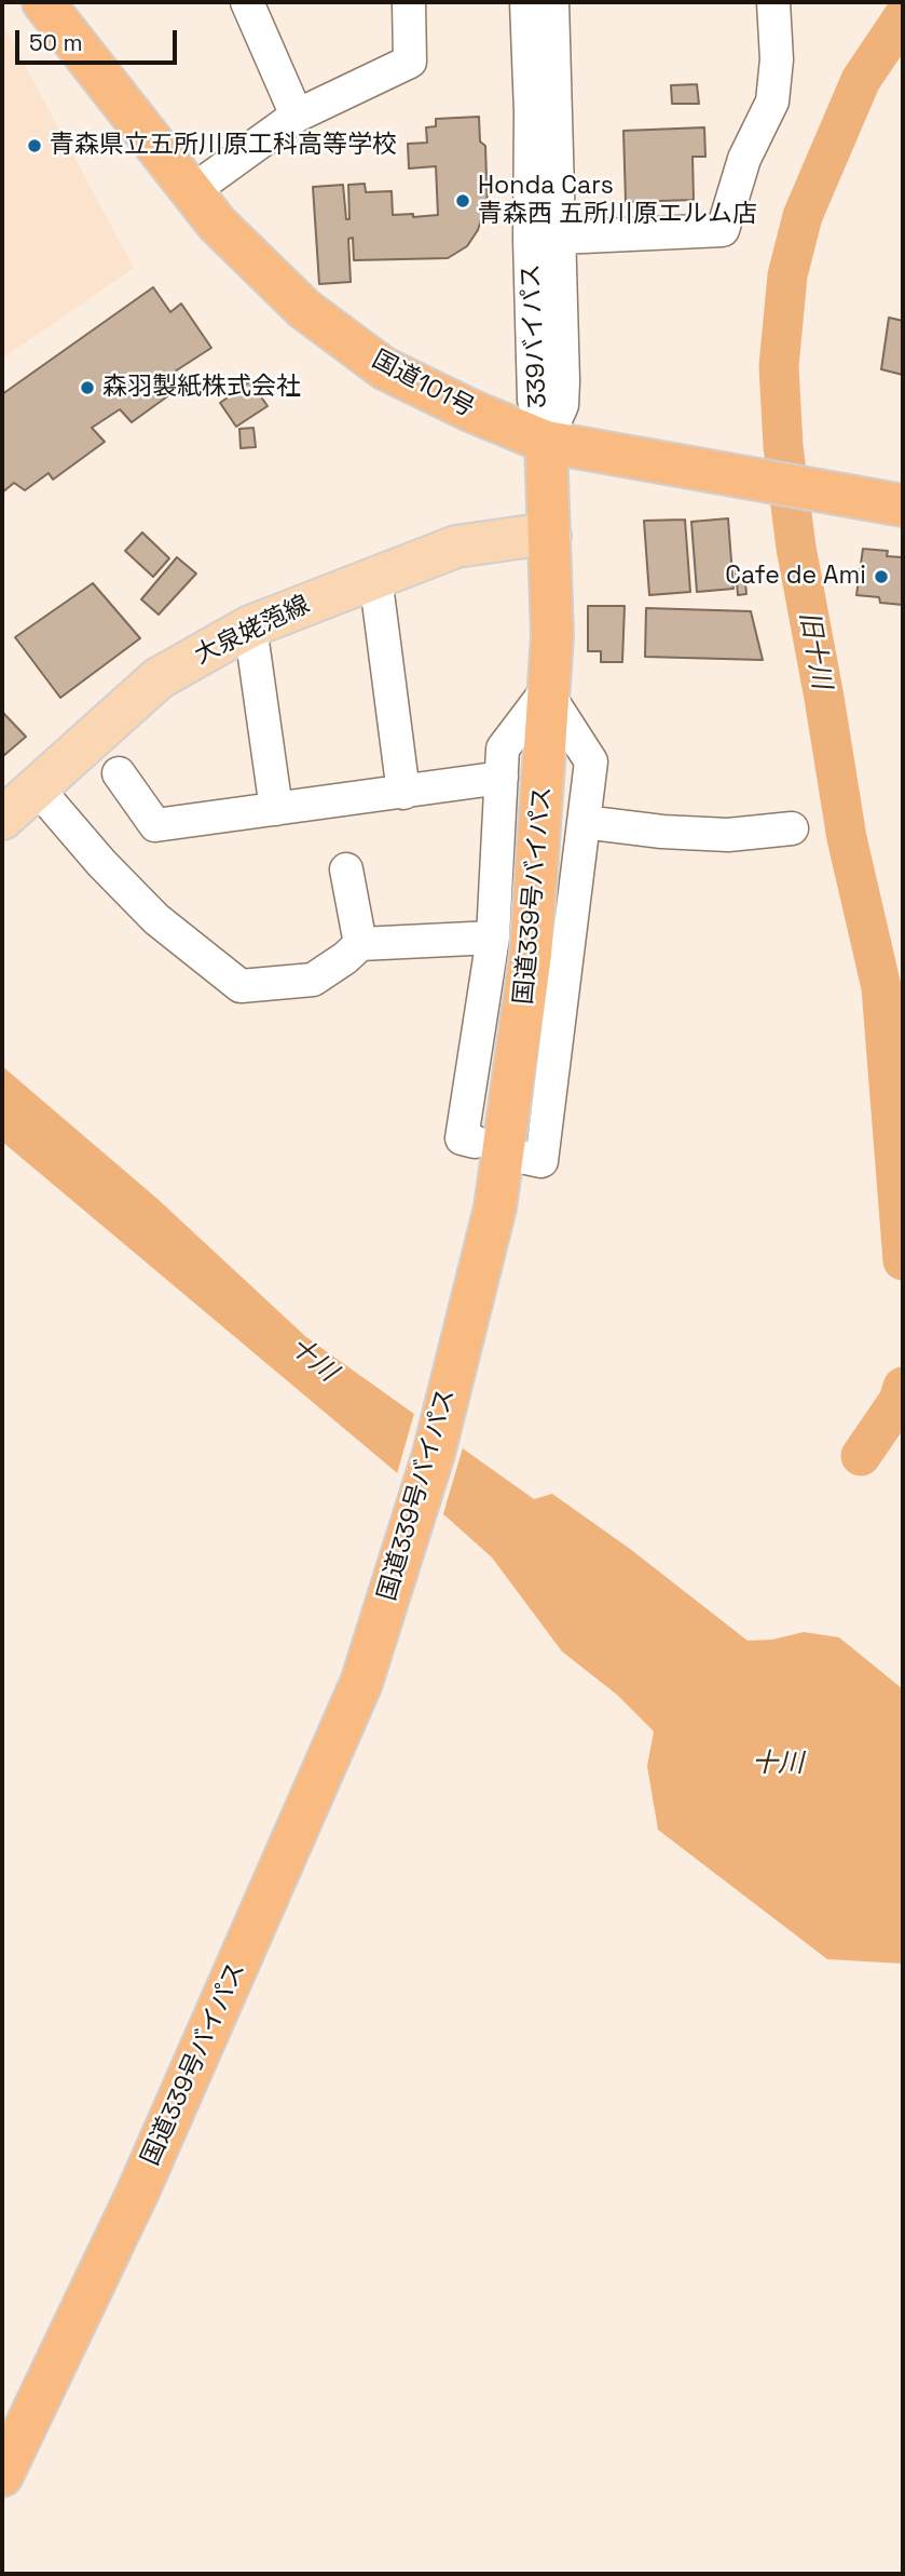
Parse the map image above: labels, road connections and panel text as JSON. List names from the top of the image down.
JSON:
{
  "streets": {
    "highway": ["国道101号", "国道339号バイパス"],
    "main road": ["大泉姥萢線"],
    "street": ["339バイパス"]
  },
  "crossings": [
    ["339バイパス", "国道101号"],
    ["339バイパス", "国道339号バイパス"],
    ["国道101号", "国道339号バイパス"],
    ["大泉姥萢線", "国道339号バイパス"]
  ],
  "water": ["旧十川", "十川"],
  "places": [
    "青森県立五所川原工科高等学校",
    "Honda Cars 青森西 五所川原エルム店",
    "森羽製紙株式会社",
    "Cafe de Ami"
  ],
  "scale_bar": "50 m"
}
